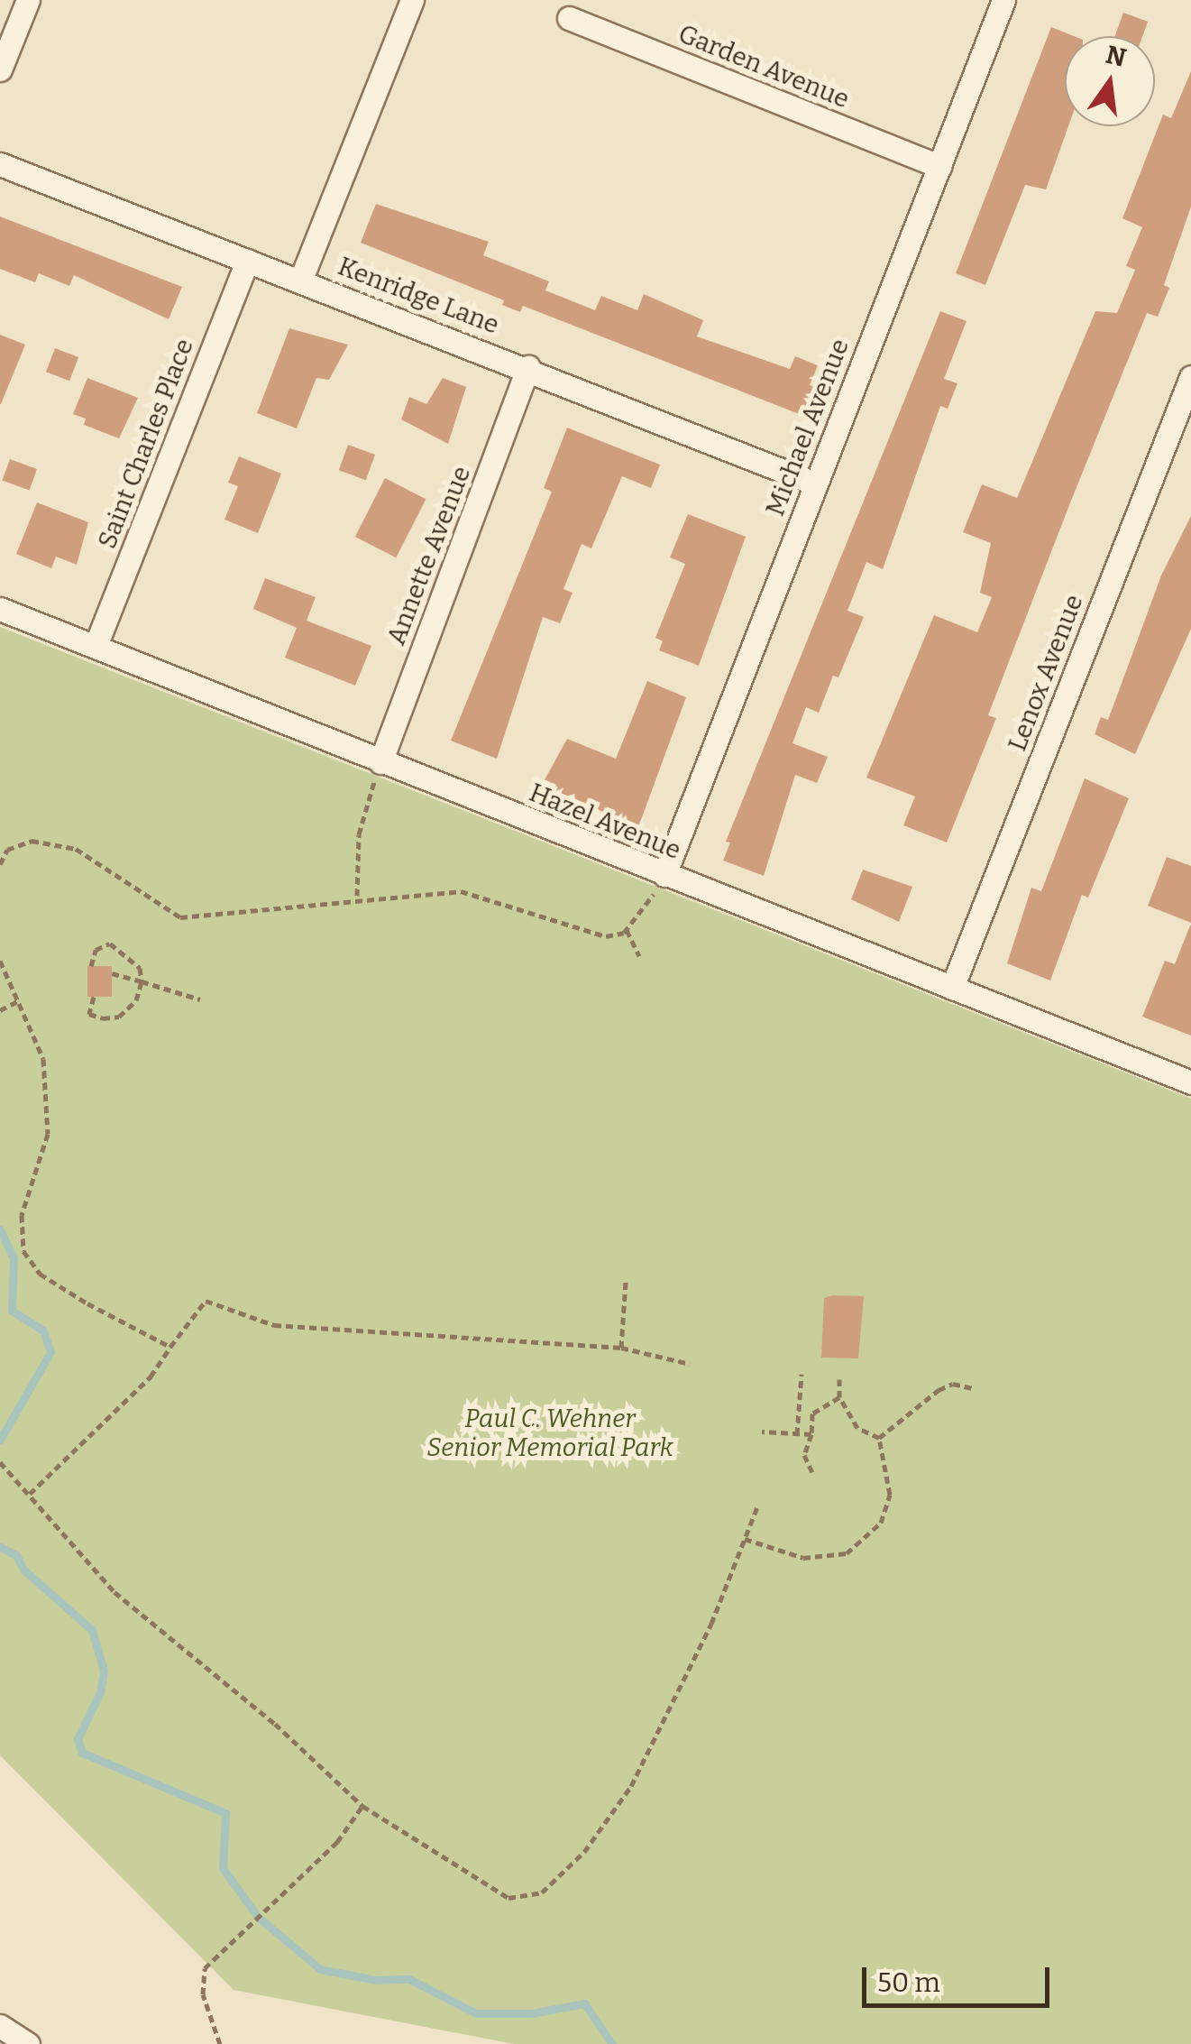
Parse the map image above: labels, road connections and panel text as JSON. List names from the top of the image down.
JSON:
{
  "streets": {
    "street": [
      "Garden Avenue",
      "Kenridge Lane",
      "Michael Avenue",
      "Saint Charles Place",
      "Annette Avenue",
      "Lenox Avenue",
      "Hazel Avenue"
    ]
  },
  "crossings": [
    ["Garden Avenue", "Michael Avenue"],
    ["Kenridge Lane", "Michael Avenue"],
    ["Kenridge Lane", "Saint Charles Place"],
    ["Kenridge Lane", "Annette Avenue"],
    ["Michael Avenue", "Hazel Avenue"],
    ["Saint Charles Place", "Hazel Avenue"],
    ["Annette Avenue", "Hazel Avenue"],
    ["Lenox Avenue", "Hazel Avenue"]
  ],
  "parks": ["Paul C. Wehner Senior Memorial Park"],
  "scale_bar": "50 m",
  "north": "top"
}
